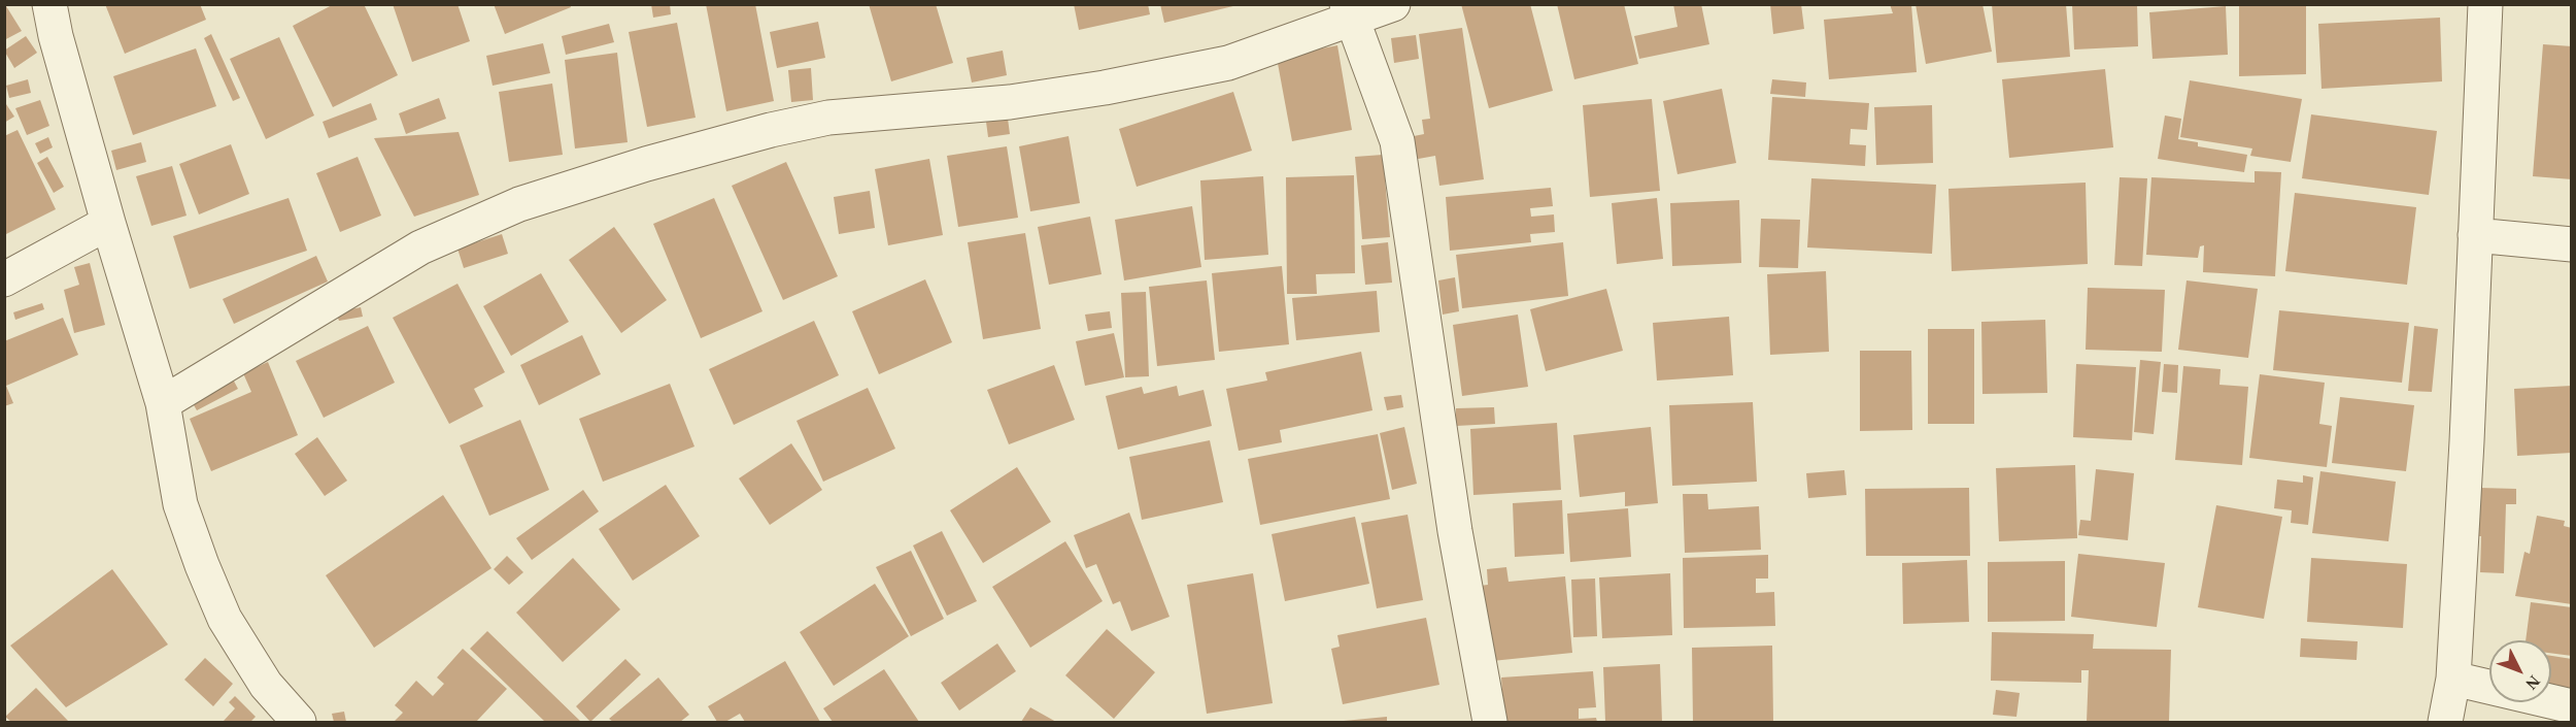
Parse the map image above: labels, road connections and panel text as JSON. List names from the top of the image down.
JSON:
{
  "north": "bottom right"
}
